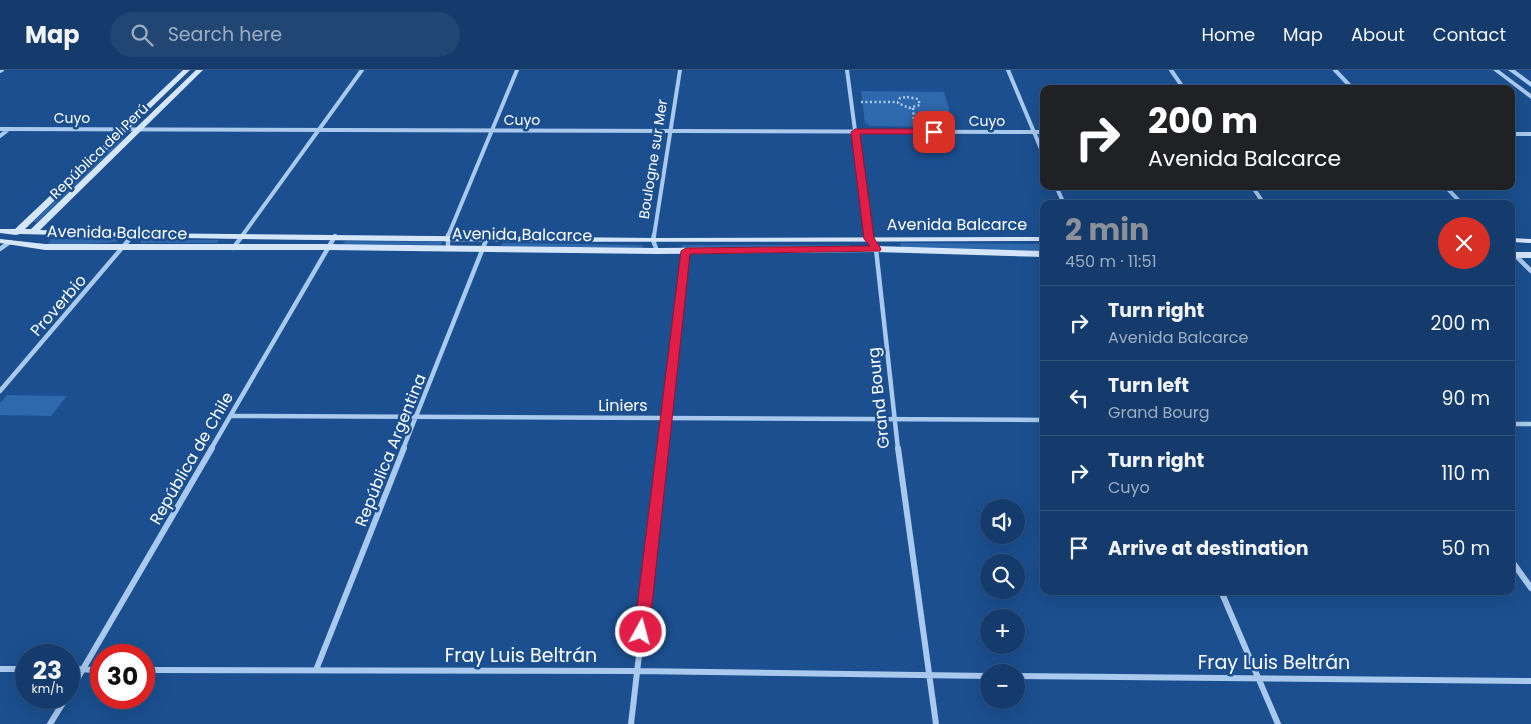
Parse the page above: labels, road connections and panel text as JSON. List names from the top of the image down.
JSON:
{
  "streets": {
    "main road": ["República del Perú", "Avenida Balcarce"],
    "street": [
      "Cuyo",
      "Boulogne sur Mer",
      "Proverbio",
      "Grand Bourg",
      "Liniers",
      "República Argentina",
      "República de Chile",
      "Fray Luis Beltrán"
    ]
  },
  "crossings": [
    ["Cuyo", "República del Perú"],
    ["Cuyo", "Boulogne sur Mer"],
    ["Cuyo", "Grand Bourg"],
    ["República del Perú", "Avenida Balcarce"],
    ["Boulogne sur Mer", "Avenida Balcarce"],
    ["Avenida Balcarce", "Proverbio"],
    ["Avenida Balcarce", "Grand Bourg"],
    ["Avenida Balcarce", "República Argentina"],
    ["Avenida Balcarce", "República de Chile"],
    ["Grand Bourg", "Liniers"],
    ["Grand Bourg", "Fray Luis Beltrán"],
    ["Liniers", "República Argentina"],
    ["Liniers", "República de Chile"],
    ["República Argentina", "Fray Luis Beltrán"]
  ],
  "page": {
    "header": "Map",
    "search": "Search here",
    "nav": [
      "Home",
      "Map",
      "About",
      "Contact"
    ],
    "turn": ["200 m", "Avenida Balcarce"],
    "heading": ["2 min", "450 m · 11:51"],
    "list": [
      {
        "name": "Turn right",
        "note": "Avenida Balcarce",
        "value": "200 m"
      },
      {
        "name": "Turn left",
        "note": "Grand Bourg",
        "value": "90 m"
      },
      {
        "name": "Turn right",
        "note": "Cuyo",
        "value": "110 m"
      },
      {
        "name": "Arrive at destination",
        "value": "50 m"
      }
    ],
    "map_buttons": ["+", "−"],
    "speed": "23 km/h",
    "limit": "30"
  }
}
